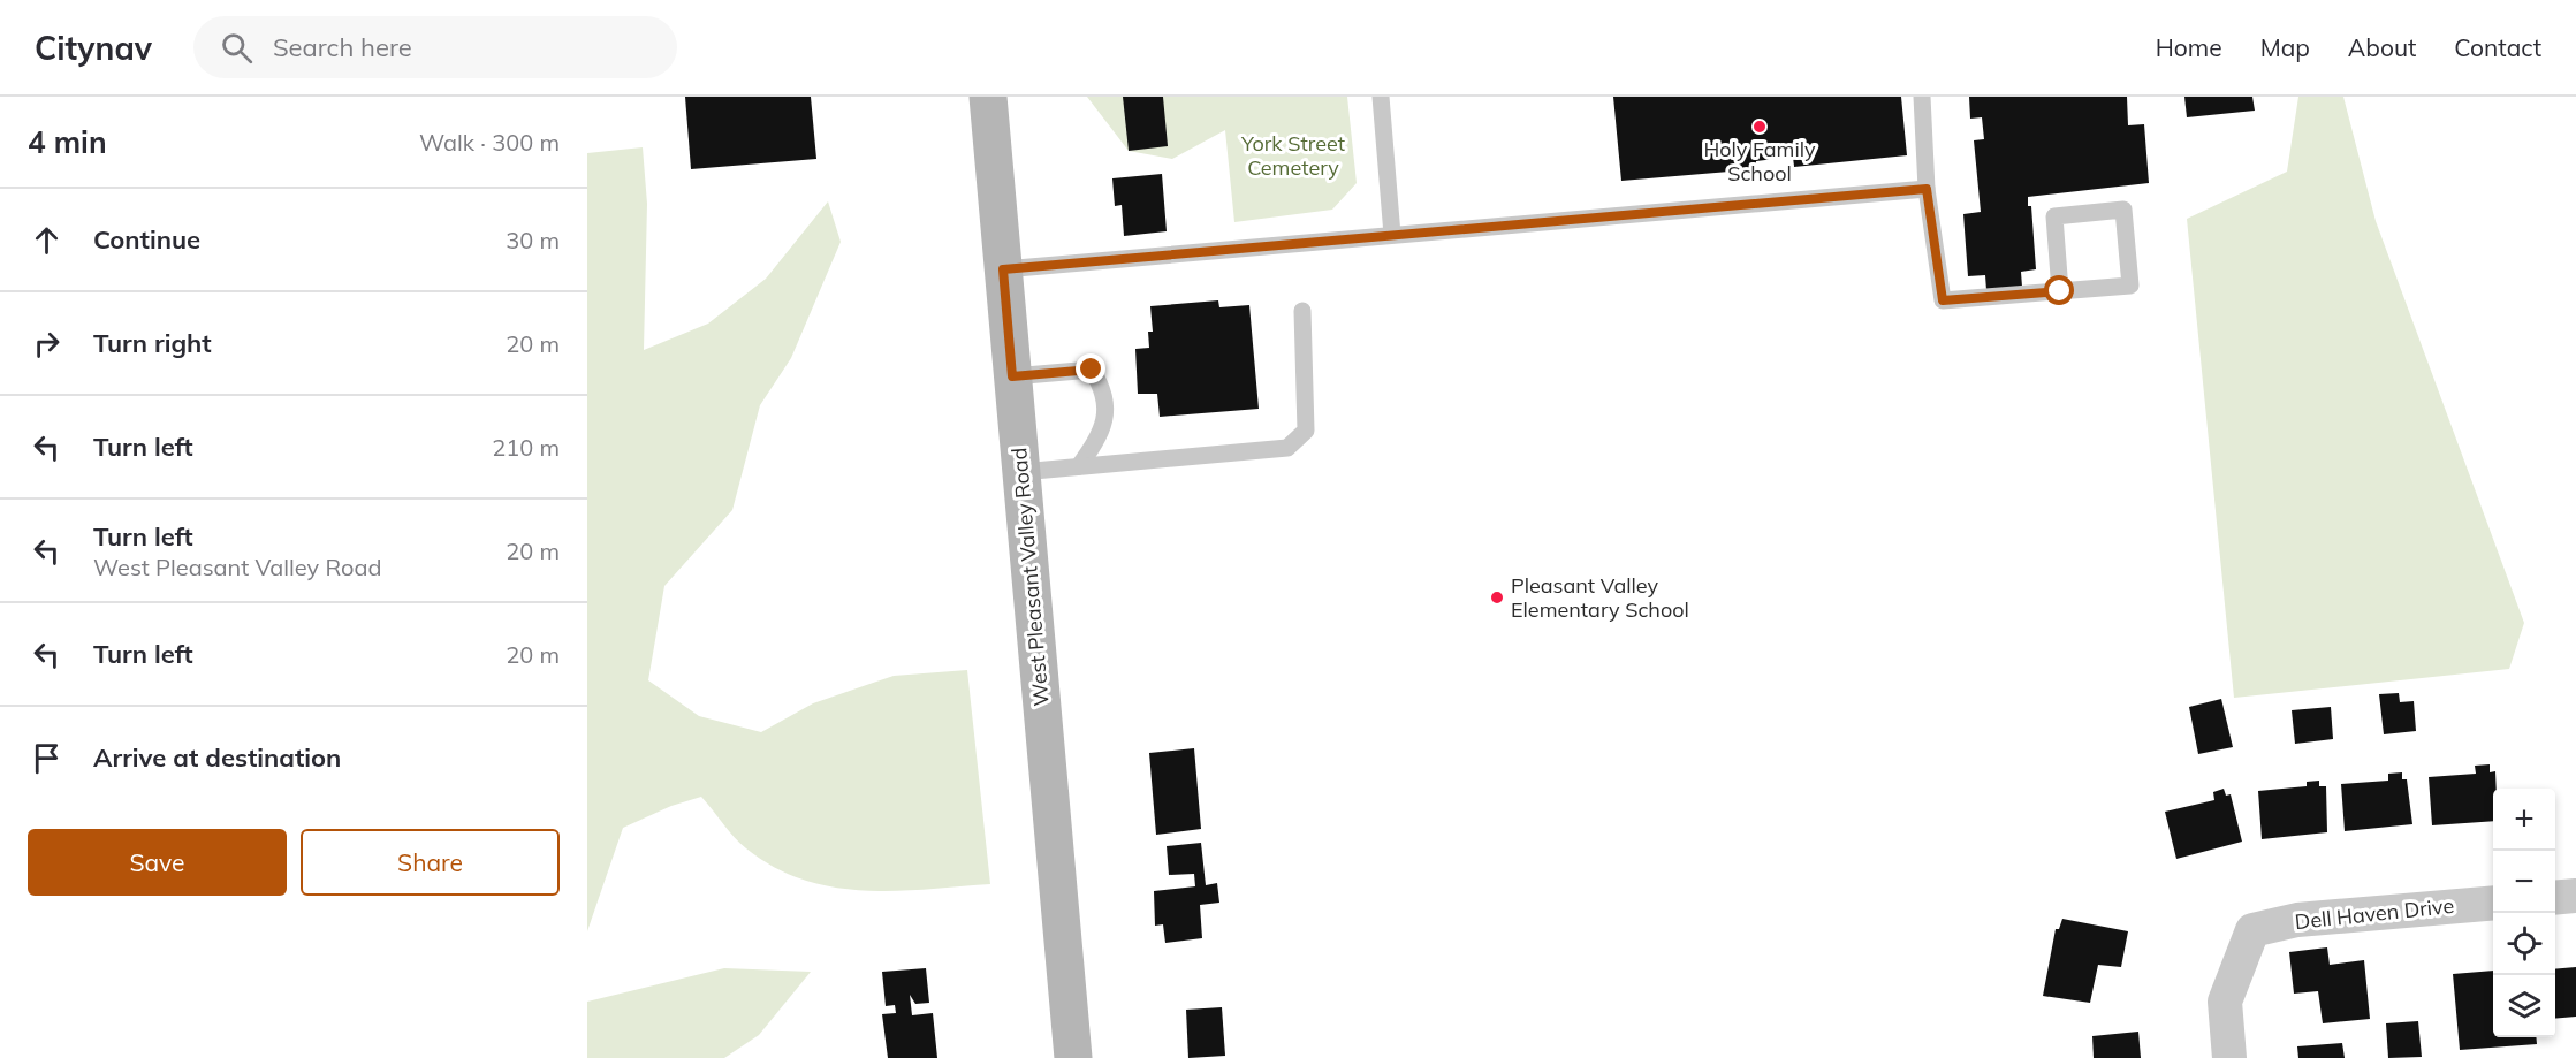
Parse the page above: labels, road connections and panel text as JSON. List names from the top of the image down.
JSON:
{
  "streets": {
    "main road": ["West Pleasant Valley Road"],
    "street": ["Dell Haven Drive"]
  },
  "parks": ["York Street Cemetery"],
  "places": ["Holy Family School", "Pleasant Valley Elementary School"],
  "page": {
    "header": "Citynav",
    "search": "Search here",
    "nav": [
      "Home",
      "Map",
      "About",
      "Contact"
    ],
    "heading": ["4 min", "Walk · 300 m"],
    "list": [
      ["Continue", "30 m"],
      ["Turn right", "20 m"],
      ["Turn left", "210 m"],
      ["Turn left", "West Pleasant Valley Road", "20 m"],
      ["Turn left", "20 m"],
      "Arrive at destination"
    ],
    "map_buttons": ["+", "−"],
    "buttons": ["Save", "Share"]
  }
}
